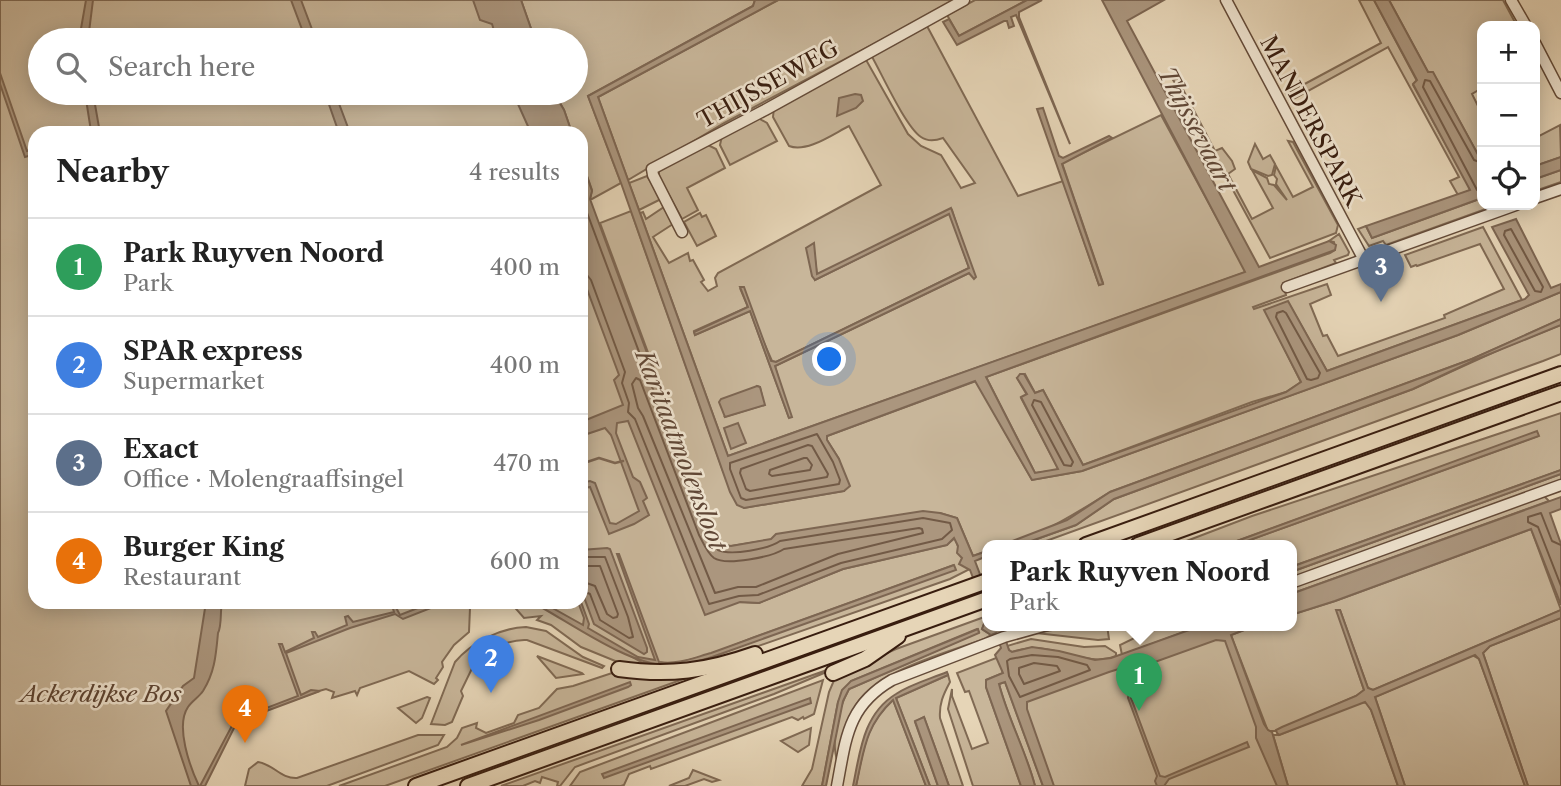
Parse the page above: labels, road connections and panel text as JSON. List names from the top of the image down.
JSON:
{
  "streets": {
    "street": ["THIJSSEWEG", "MANDERSPARK"]
  },
  "water": ["Thijssevaart", "Karitaatmolensloot"],
  "parks": ["Ackerdijkse Bos"],
  "page": {
    "map_buttons": ["+", "−"],
    "search": "Search here",
    "heading": ["Nearby", "4 results"],
    "list": [
      {
        "mark": "1",
        "name": "Park Ruyven Noord",
        "note": "Park",
        "value": "400 m"
      },
      {
        "mark": "2",
        "name": "SPAR express",
        "note": "Supermarket",
        "value": "400 m"
      },
      {
        "mark": "3",
        "name": "Exact",
        "note": "Office · Molengraaffsingel",
        "value": "470 m"
      },
      {
        "mark": "4",
        "name": "Burger King",
        "note": "Restaurant",
        "value": "600 m"
      }
    ],
    "pins": [
      "3",
      "2",
      "1",
      "4"
    ],
    "popup": ["Park Ruyven Noord", "Park"]
  }
}
